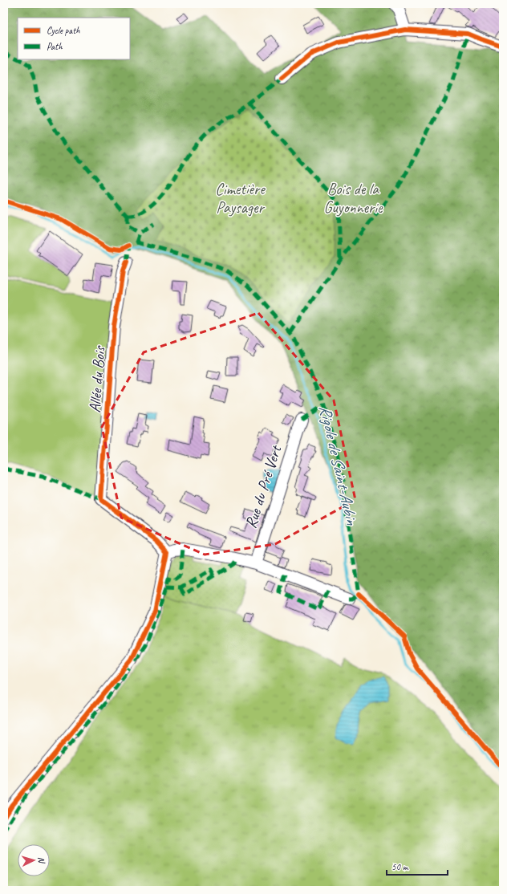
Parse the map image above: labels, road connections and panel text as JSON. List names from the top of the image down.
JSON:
{
  "streets": {
    "street": ["Allée du Bois", "Rue du Pré Vert"]
  },
  "water": ["Rigole de Saint-Aubin"],
  "parks": ["Cimetière Paysager", "Bois de la Guyonnerie"],
  "legend": ["Cycle path", "Path"],
  "scale_bar": "50 m",
  "north": "right"
}
